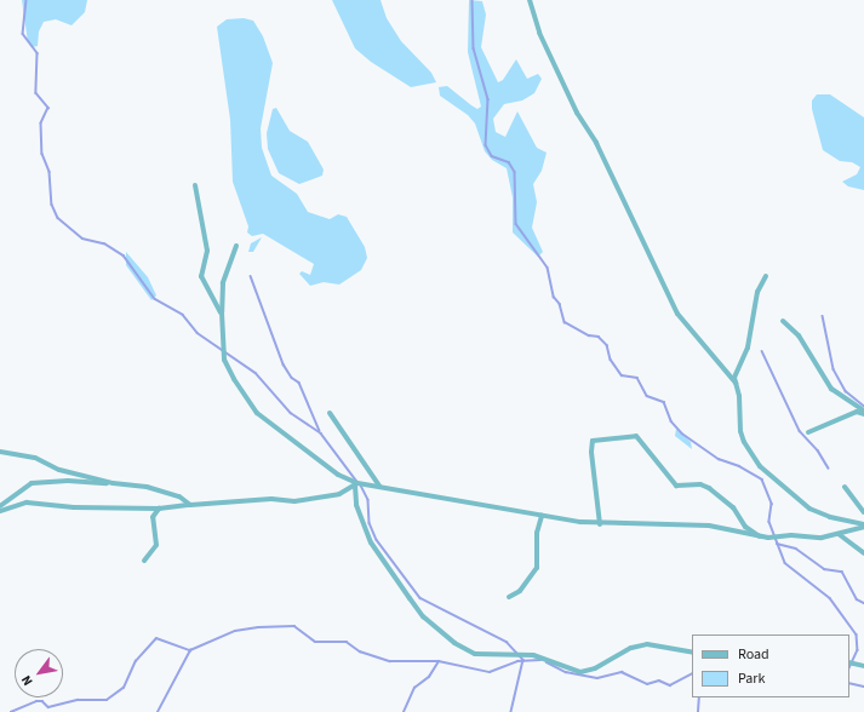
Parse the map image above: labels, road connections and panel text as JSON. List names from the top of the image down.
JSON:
{
  "legend": ["Road", "Park"],
  "north": "bottom left"
}
